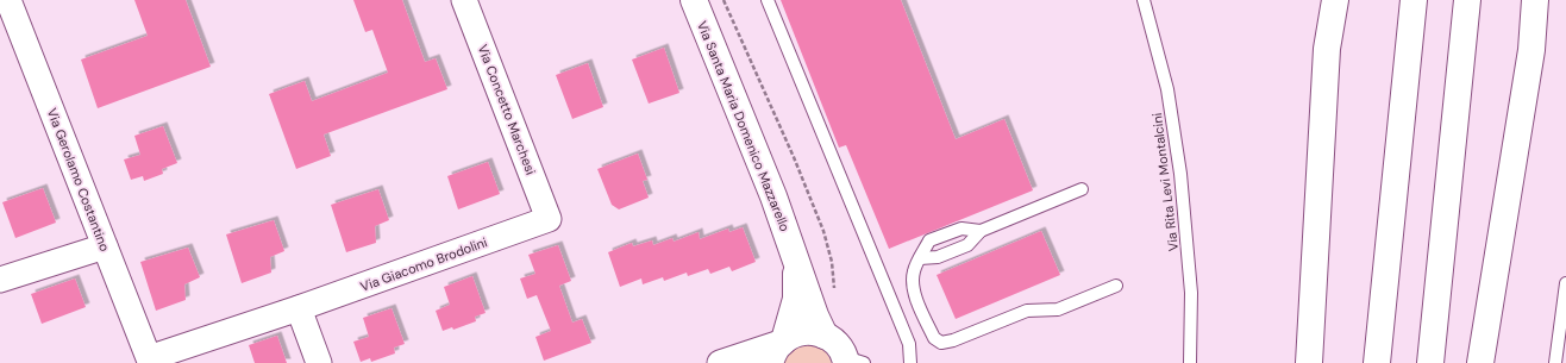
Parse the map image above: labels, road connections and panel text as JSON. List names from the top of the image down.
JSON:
{
  "streets": {
    "main road": ["Via Santa Maria Domenico Mazzarello"],
    "street": ["Via Concetto Marchesi", "Via Gerolamo Costantino", "Via Giacomo Brodolini"],
    "lane": ["Via Rita Levi Montalcini"]
  },
  "crossings": [
    ["Via Concetto Marchesi", "Via Giacomo Brodolini"],
    ["Via Gerolamo Costantino", "Via Giacomo Brodolini"]
  ]
}
